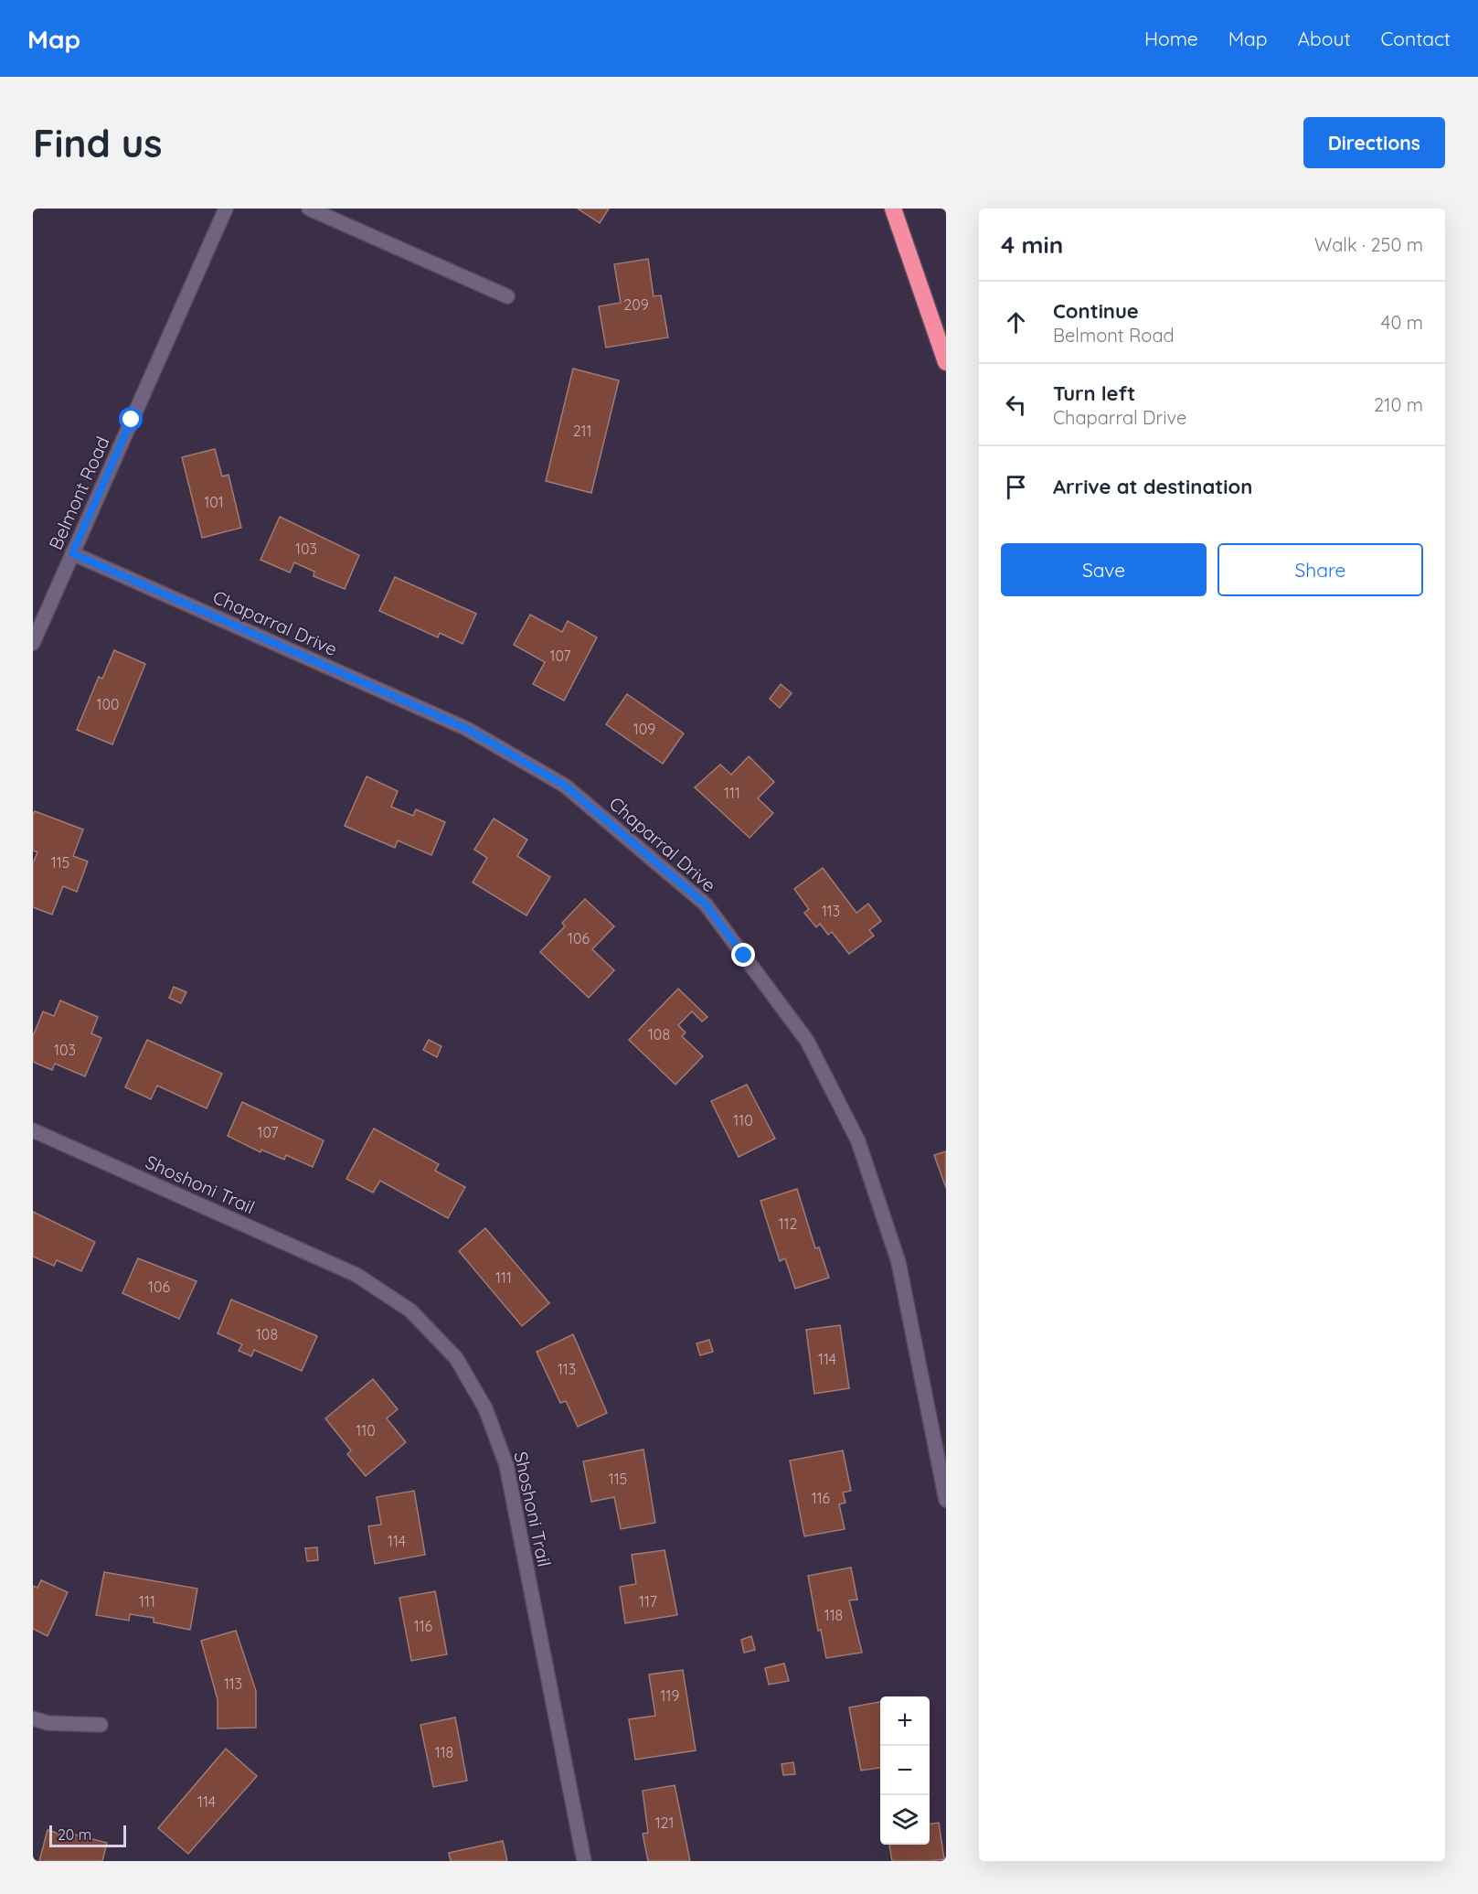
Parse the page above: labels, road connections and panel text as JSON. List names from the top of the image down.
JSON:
{
  "streets": {
    "street": ["Belmont Road", "Chaparral Drive", "Shoshoni Trail"]
  },
  "crossings": [
    ["Belmont Road", "Chaparral Drive"]
  ],
  "house_numbers": [
    "209",
    "211",
    "101",
    "103",
    "107",
    "100",
    "109",
    "111",
    "115",
    "113",
    "106",
    "108",
    "103",
    "110",
    "107",
    "112",
    "111",
    "106",
    "108",
    "114",
    "113",
    "110",
    "115",
    "116",
    "114",
    "111",
    "117",
    "118",
    "116",
    "113",
    "119",
    "118",
    "114",
    "121"
  ],
  "scale_bar": "20 m",
  "page": {
    "header": "Map",
    "nav": [
      "Home",
      "Map",
      "About",
      "Contact"
    ],
    "buttons": [
      "Directions",
      ["Save", "Share"]
    ],
    "title": "Find us",
    "heading": ["4 min", "Walk · 250 m"],
    "list": [
      ["Continue", "Belmont Road", "40 m"],
      ["Turn left", "Chaparral Drive", "210 m"],
      "Arrive at destination"
    ],
    "map_buttons": ["+", "−"],
    "scale": "20 m"
  }
}
